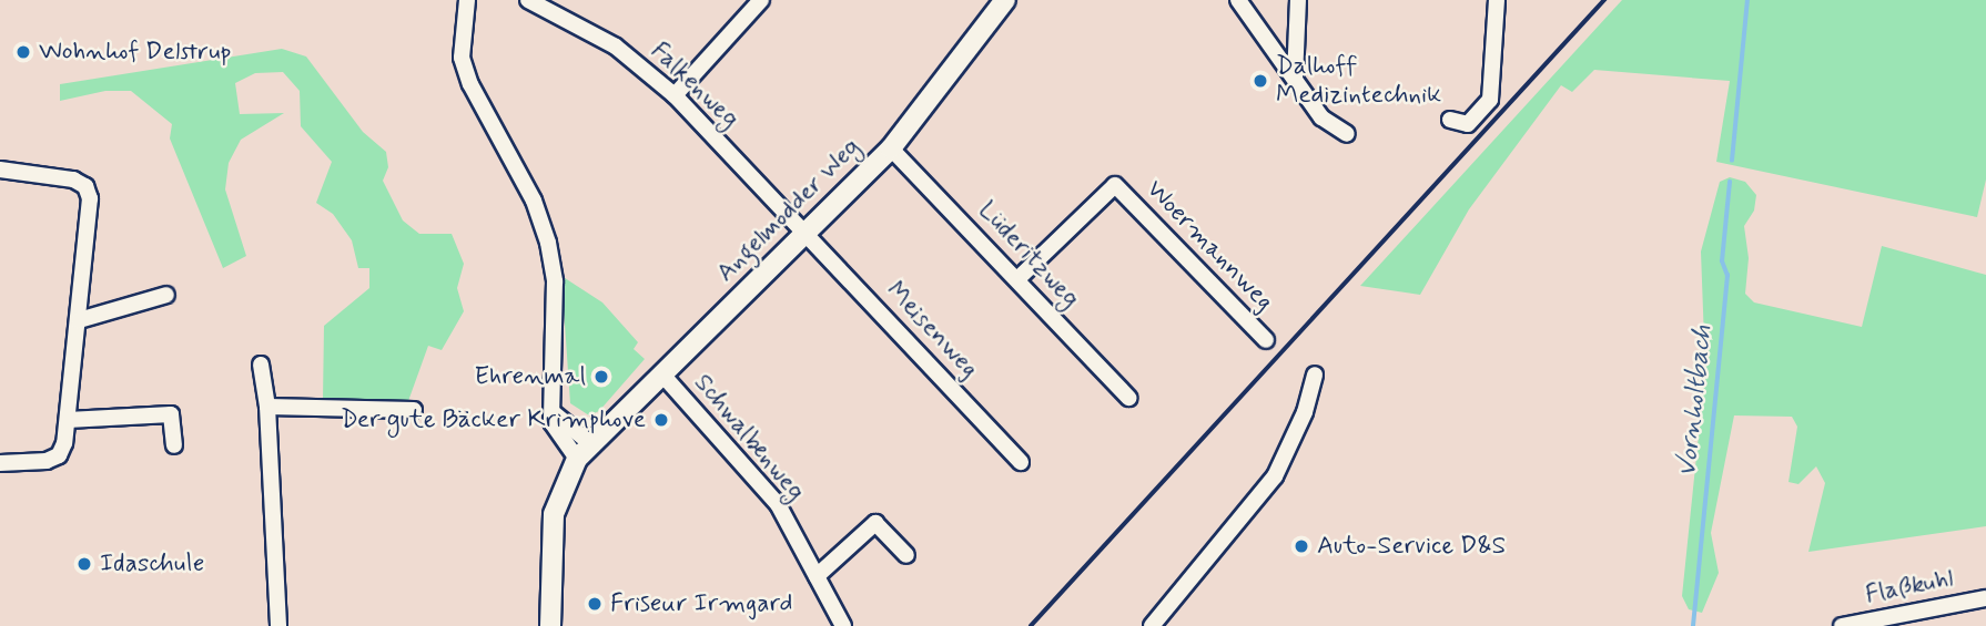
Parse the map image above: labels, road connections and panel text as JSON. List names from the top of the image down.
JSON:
{
  "streets": {
    "street": [
      "Falkenweg",
      "Angelmodder Weg",
      "Woermannweg",
      "Lüderitzweg",
      "Meisenweg",
      "Schwalbenweg",
      "Flaßkuhl"
    ]
  },
  "crossings": [
    ["Falkenweg", "Angelmodder Weg"],
    ["Falkenweg", "Meisenweg"],
    ["Angelmodder Weg", "Lüderitzweg"],
    ["Angelmodder Weg", "Meisenweg"],
    ["Angelmodder Weg", "Schwalbenweg"],
    ["Woermannweg", "Lüderitzweg"]
  ],
  "water": ["Vornholtbach"],
  "places": [
    "Wohnhof Delstrup",
    "Dalhoff Medizintechnik",
    "Ehrenmal",
    "Der gute Bäcker Krimphove",
    "Auto-Service D&S",
    "Idaschule",
    "Friseur Irmgard"
  ]
}
